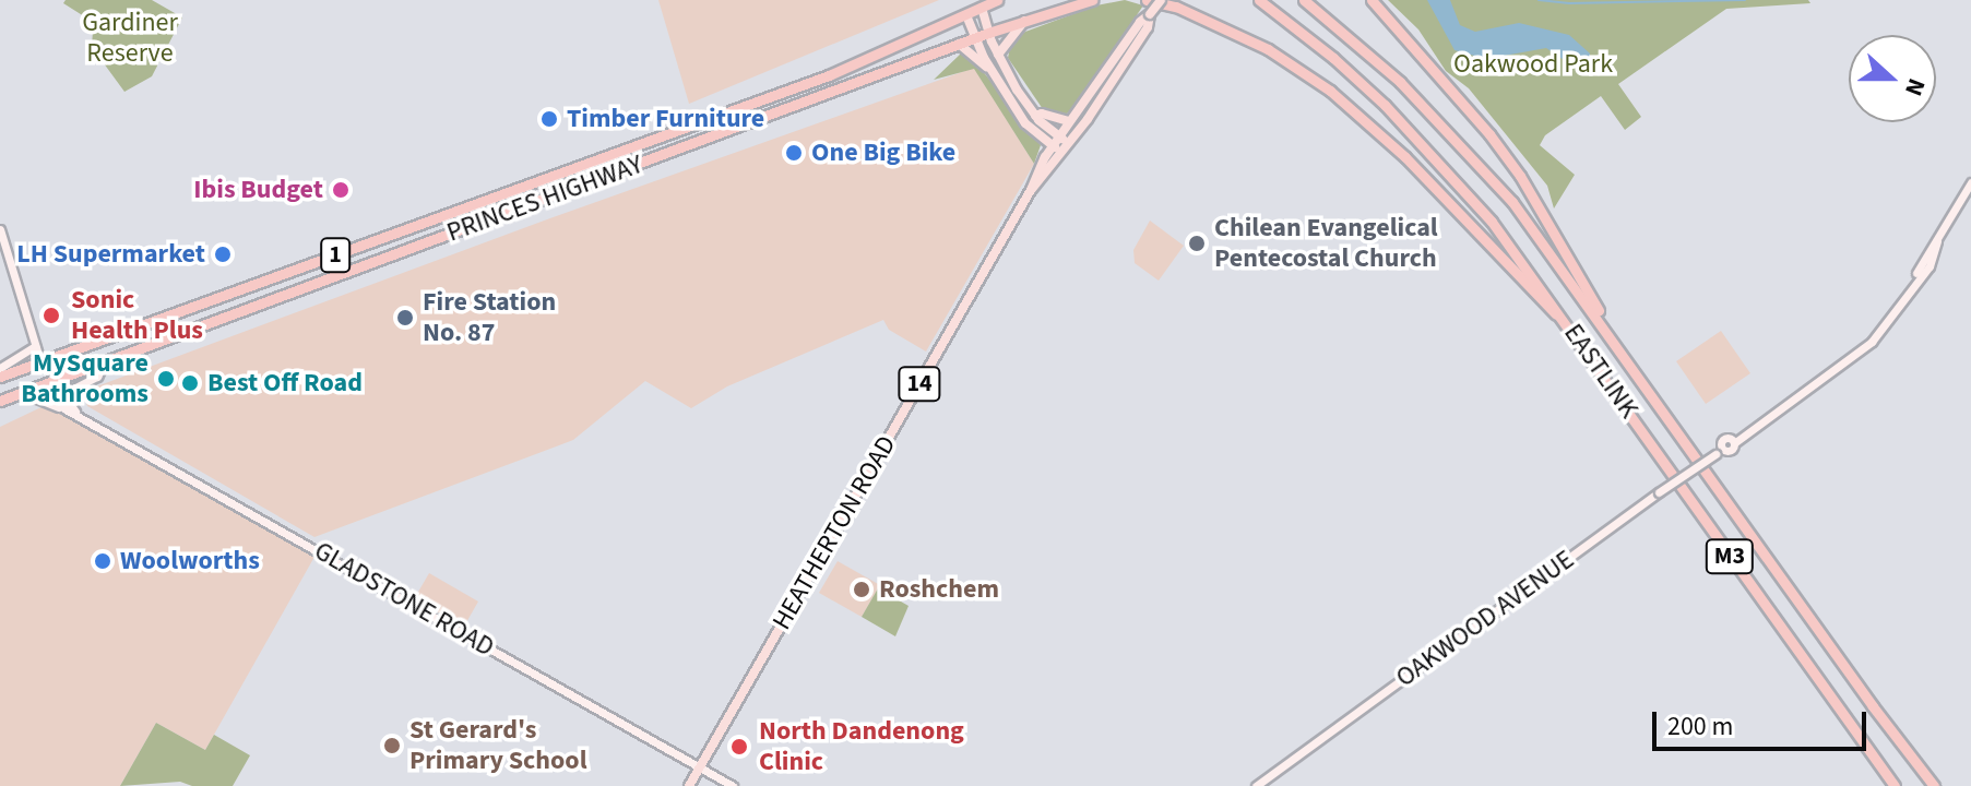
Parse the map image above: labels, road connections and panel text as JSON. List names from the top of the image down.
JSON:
{
  "streets": {
    "highway": [
      "PRINCES HIGHWAY",
      "1",
      "EASTLINK",
      "M3"
    ],
    "main road": [
      "14",
      "HEATHERTON ROAD",
      "GLADSTONE ROAD",
      "OAKWOOD AVENUE"
    ]
  },
  "crossings": [
    ["PRINCES HIGHWAY", "GLADSTONE ROAD"],
    ["HEATHERTON ROAD", "GLADSTONE ROAD"]
  ],
  "parks": ["Gardiner Reserve", "Oakwood Park"],
  "places": [
    "Timber Furniture",
    "One Big Bike",
    "Ibis Budget",
    "Chilean Evangelical Pentecostal Church",
    "LH Supermarket",
    "Sonic Health Plus",
    "Fire Station No. 87",
    "MySquare Bathrooms",
    "Best Off Road",
    "Woolworths",
    "Roshchem",
    "St Gerard's Primary School",
    "North Dandenong Clinic"
  ],
  "scale_bar": "200 m",
  "north": "right"
}
